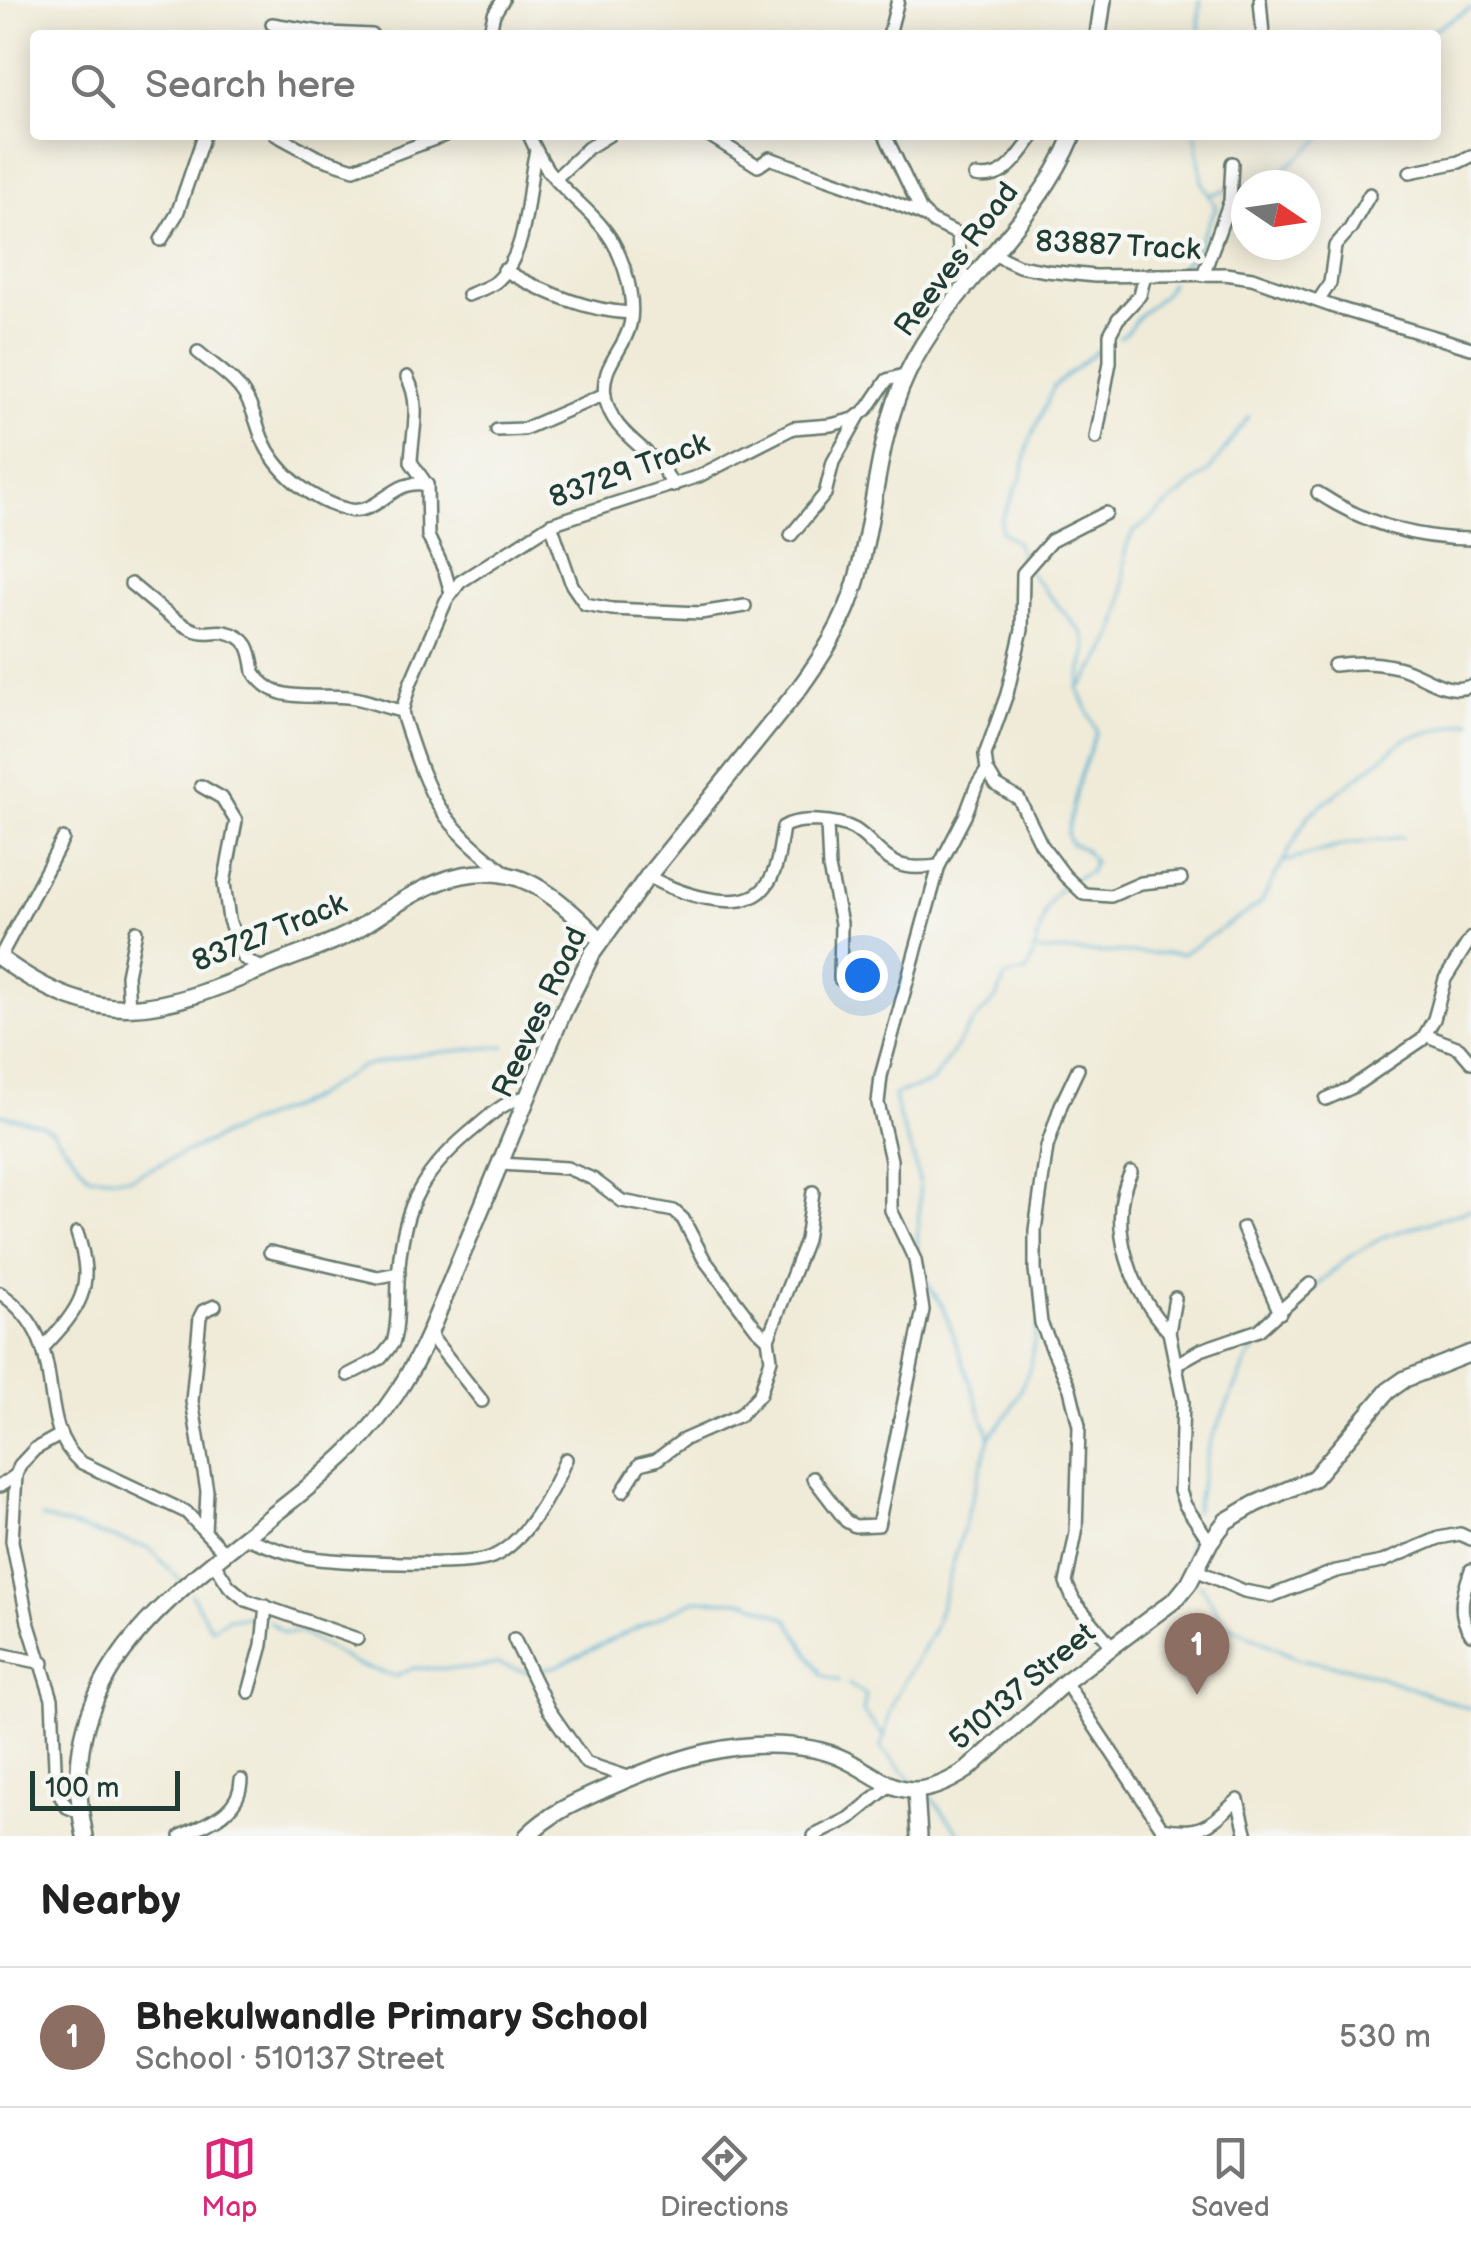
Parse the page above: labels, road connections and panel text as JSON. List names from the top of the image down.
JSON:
{
  "streets": {
    "street": [
      "83887 Track",
      "Reeves Road",
      "83729 Track",
      "83727 Track",
      "510137 Street"
    ]
  },
  "crossings": [
    ["83887 Track", "Reeves Road"],
    ["Reeves Road", "83727 Track"]
  ],
  "scale_bar": "100 m",
  "north": "right",
  "page": {
    "search": "Search here",
    "pins": "1",
    "scale": "100 m",
    "heading": "Nearby",
    "list": [
      {
        "mark": "1",
        "name": "Bhekulwandle Primary School",
        "note": "School · 510137 Street",
        "value": "530 m"
      }
    ],
    "nav": ["Map", "Directions", "Saved"]
  }
}
